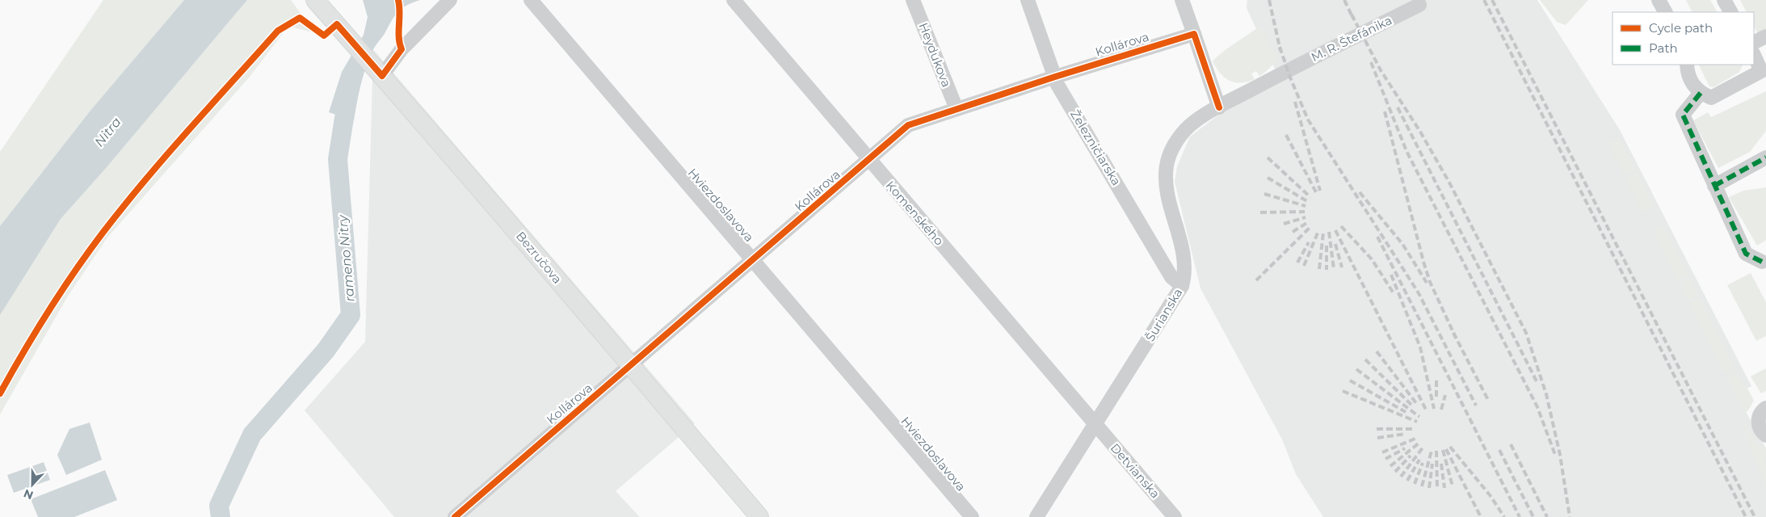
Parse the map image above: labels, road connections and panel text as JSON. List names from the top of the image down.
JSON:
{
  "streets": {
    "main road": ["Bezručova"],
    "street": [
      "M. R. Štefánika",
      "Kollárova",
      "Heydukova",
      "Železničiarska",
      "Hviezdoslavova",
      "Komenského",
      "Šurianska",
      "Detvianska"
    ]
  },
  "crossings": [
    ["M. R. Štefánika", "Šurianska"],
    ["Kollárova", "Heydukova"],
    ["Kollárova", "Železničiarska"],
    ["Kollárova", "Hviezdoslavova"],
    ["Kollárova", "Komenského"],
    ["Kollárova", "Bezručova"],
    ["Železničiarska", "Šurianska"],
    ["Komenského", "Šurianska"],
    ["Komenského", "Detvianska"],
    ["Šurianska", "Detvianska"]
  ],
  "water": ["Nitra", "rameno Nitry"],
  "legend": ["Cycle path", "Path"],
  "north": "bottom"
}
